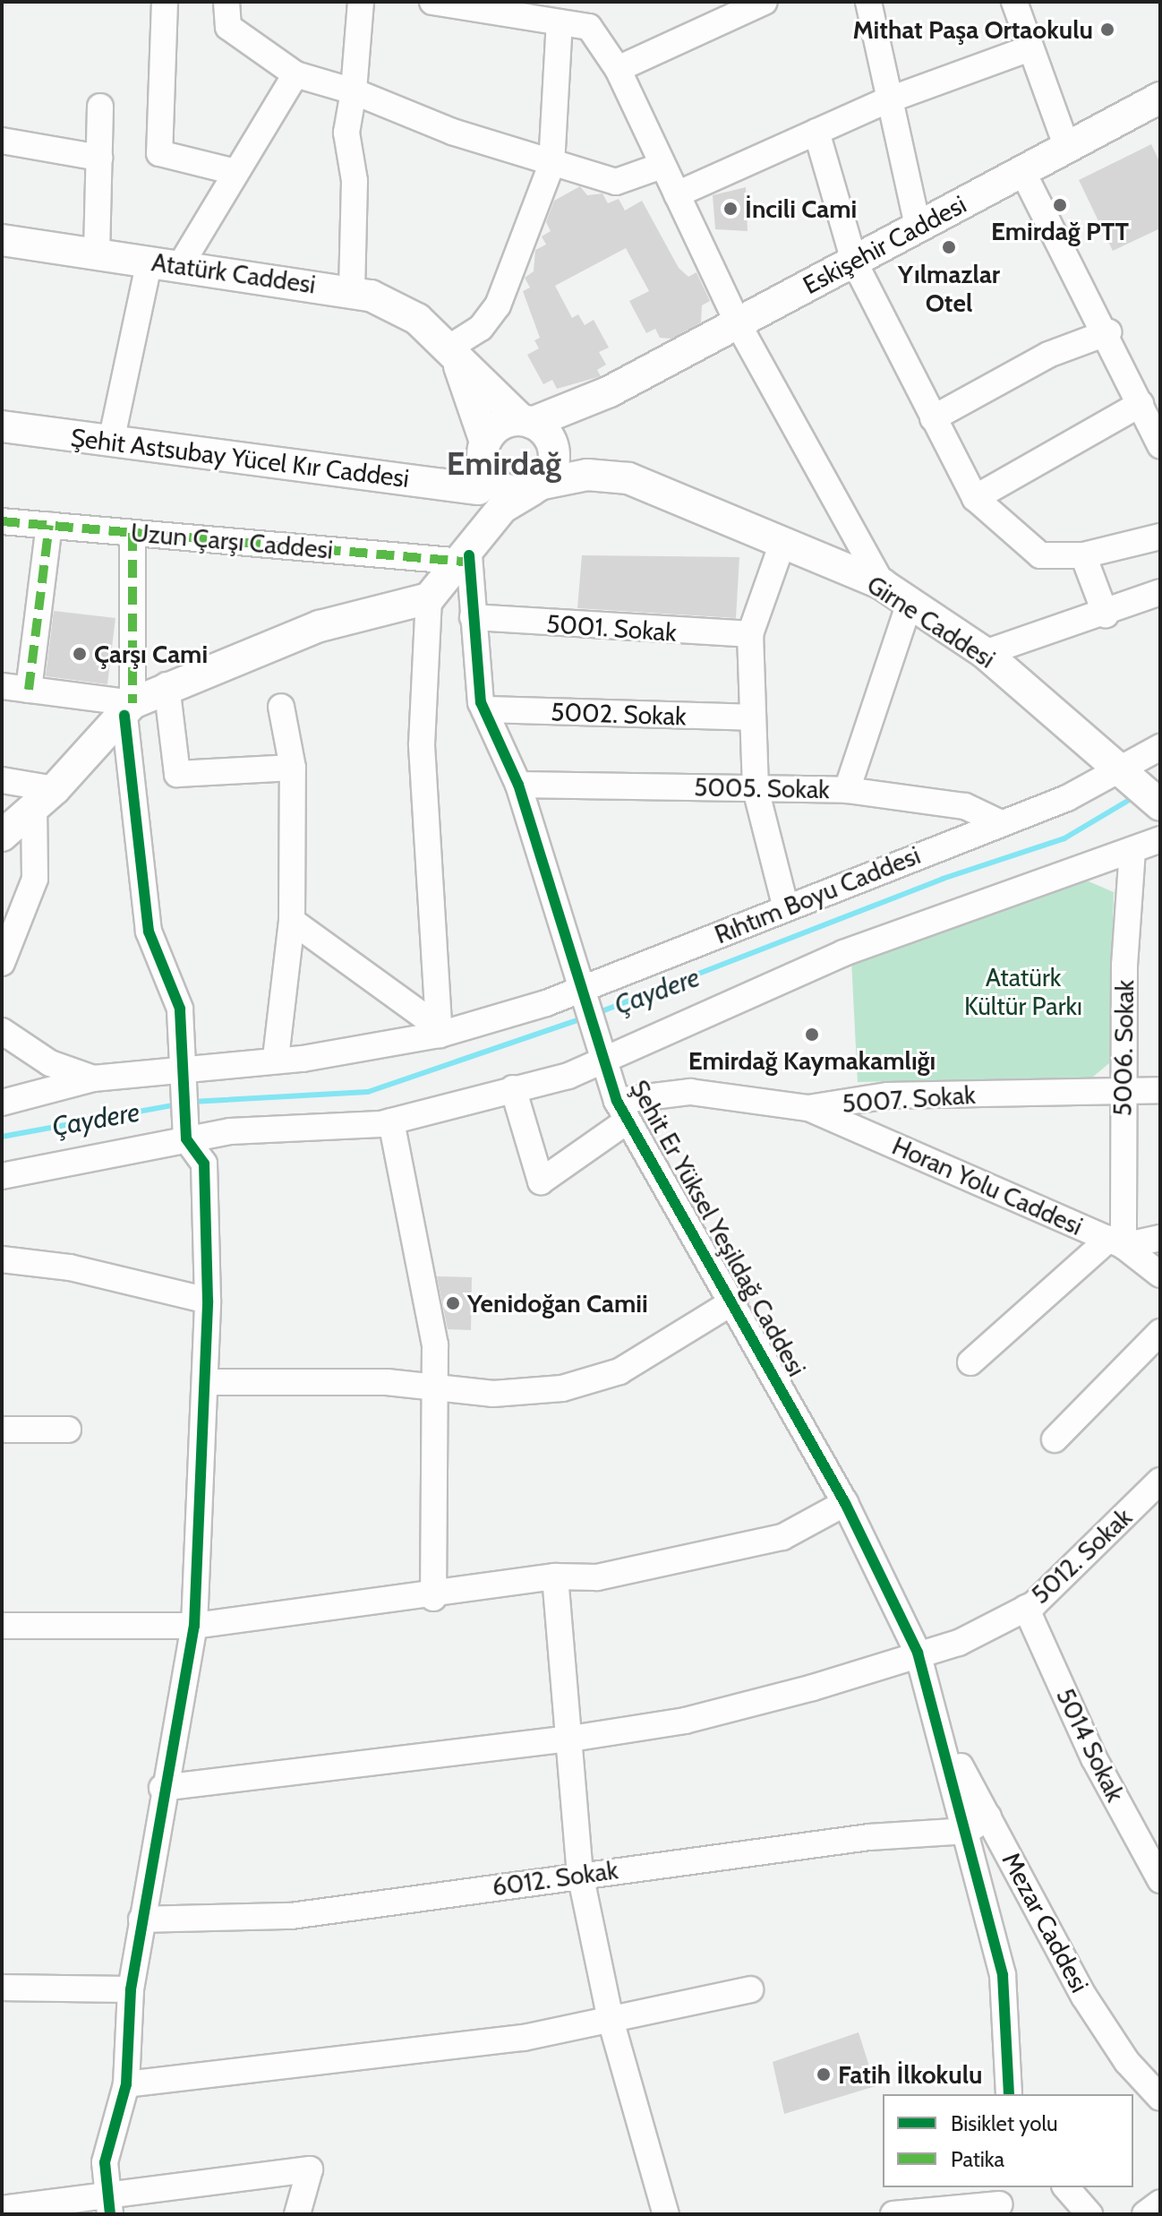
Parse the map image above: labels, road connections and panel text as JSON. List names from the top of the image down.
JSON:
{
  "streets": {
    "main road": [
      "Eskişehir Caddesi",
      "Atatürk Caddesi",
      "Şehit Astsubay Yücel Kır Caddesi",
      "Girne Caddesi"
    ],
    "street": [
      "Uzun Çarşı Caddesi",
      "5001. Sokak",
      "5002. Sokak",
      "5005. Sokak",
      "Rıhtım Boyu Caddesi",
      "5006. Sokak",
      "5007. Sokak",
      "Horan Yolu Caddesi",
      "Şehit Er Yüksel Yeşildağ Caddesi",
      "5012. Sokak",
      "5014 Sokak",
      "6012. Sokak",
      "Mezar Caddesi"
    ]
  },
  "crossings": [
    ["Eskişehir Caddesi", "Atatürk Caddesi"],
    ["Eskişehir Caddesi", "Girne Caddesi"],
    ["Atatürk Caddesi", "Girne Caddesi"],
    ["Uzun Çarşı Caddesi", "Şehit Er Yüksel Yeşildağ Caddesi"],
    ["Girne Caddesi", "Rıhtım Boyu Caddesi"],
    ["5001. Sokak", "Şehit Er Yüksel Yeşildağ Caddesi"],
    ["5002. Sokak", "Şehit Er Yüksel Yeşildağ Caddesi"],
    ["5005. Sokak", "Rıhtım Boyu Caddesi"],
    ["5005. Sokak", "Şehit Er Yüksel Yeşildağ Caddesi"],
    ["Rıhtım Boyu Caddesi", "Şehit Er Yüksel Yeşildağ Caddesi"],
    ["5006. Sokak", "5007. Sokak"],
    ["5006. Sokak", "Horan Yolu Caddesi"],
    ["5007. Sokak", "Horan Yolu Caddesi"],
    ["5007. Sokak", "Şehit Er Yüksel Yeşildağ Caddesi"],
    ["Şehit Er Yüksel Yeşildağ Caddesi", "5012. Sokak"],
    ["Şehit Er Yüksel Yeşildağ Caddesi", "Mezar Caddesi"],
    ["5012. Sokak", "5014 Sokak"],
    ["6012. Sokak", "Mezar Caddesi"]
  ],
  "districts": ["Emirdağ"],
  "water": ["Çaydere"],
  "parks": ["Atatürk Kültür Parkı"],
  "places": [
    "Mithat Paşa Ortaokulu",
    "Emirdağ PTT",
    "İncili Cami",
    "Yılmazlar Otel",
    "Çarşı Cami",
    "Emirdağ Kaymakamlığı",
    "Yenidoğan Camii",
    "Fatih İlkokulu"
  ],
  "legend": ["Bisiklet yolu", "Patika"]
}
